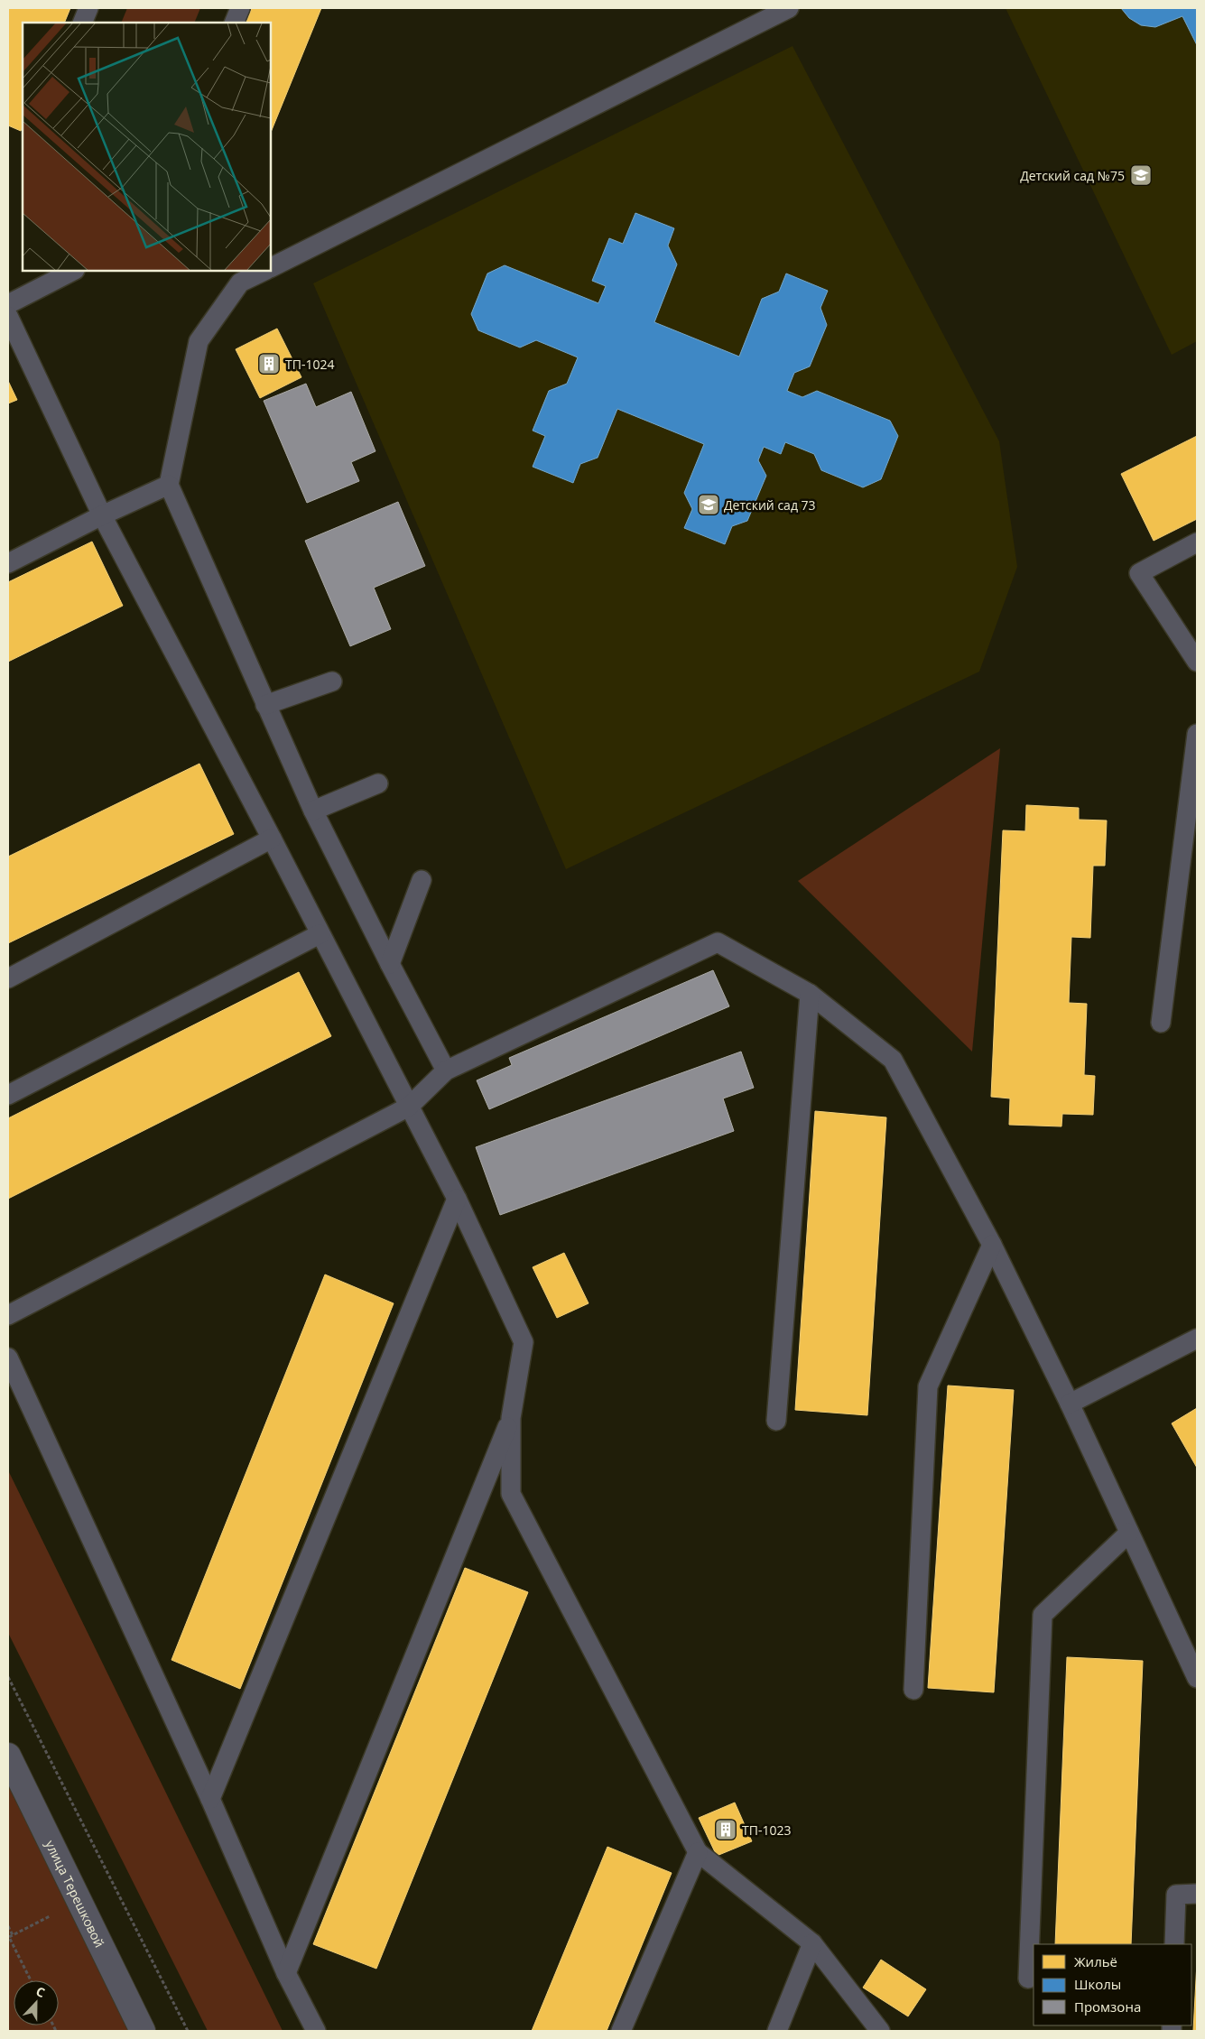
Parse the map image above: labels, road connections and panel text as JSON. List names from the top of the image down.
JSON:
{
  "streets": {
    "street": ["улица Терешковой"]
  },
  "places": {
    "school or university": ["Детский сад №75", "Детский сад 73"],
    "building": ["ТП-1024", "ТП-1023"]
  },
  "legend": ["Жильё", "Школы", "Промзона"],
  "north": "top"
}
